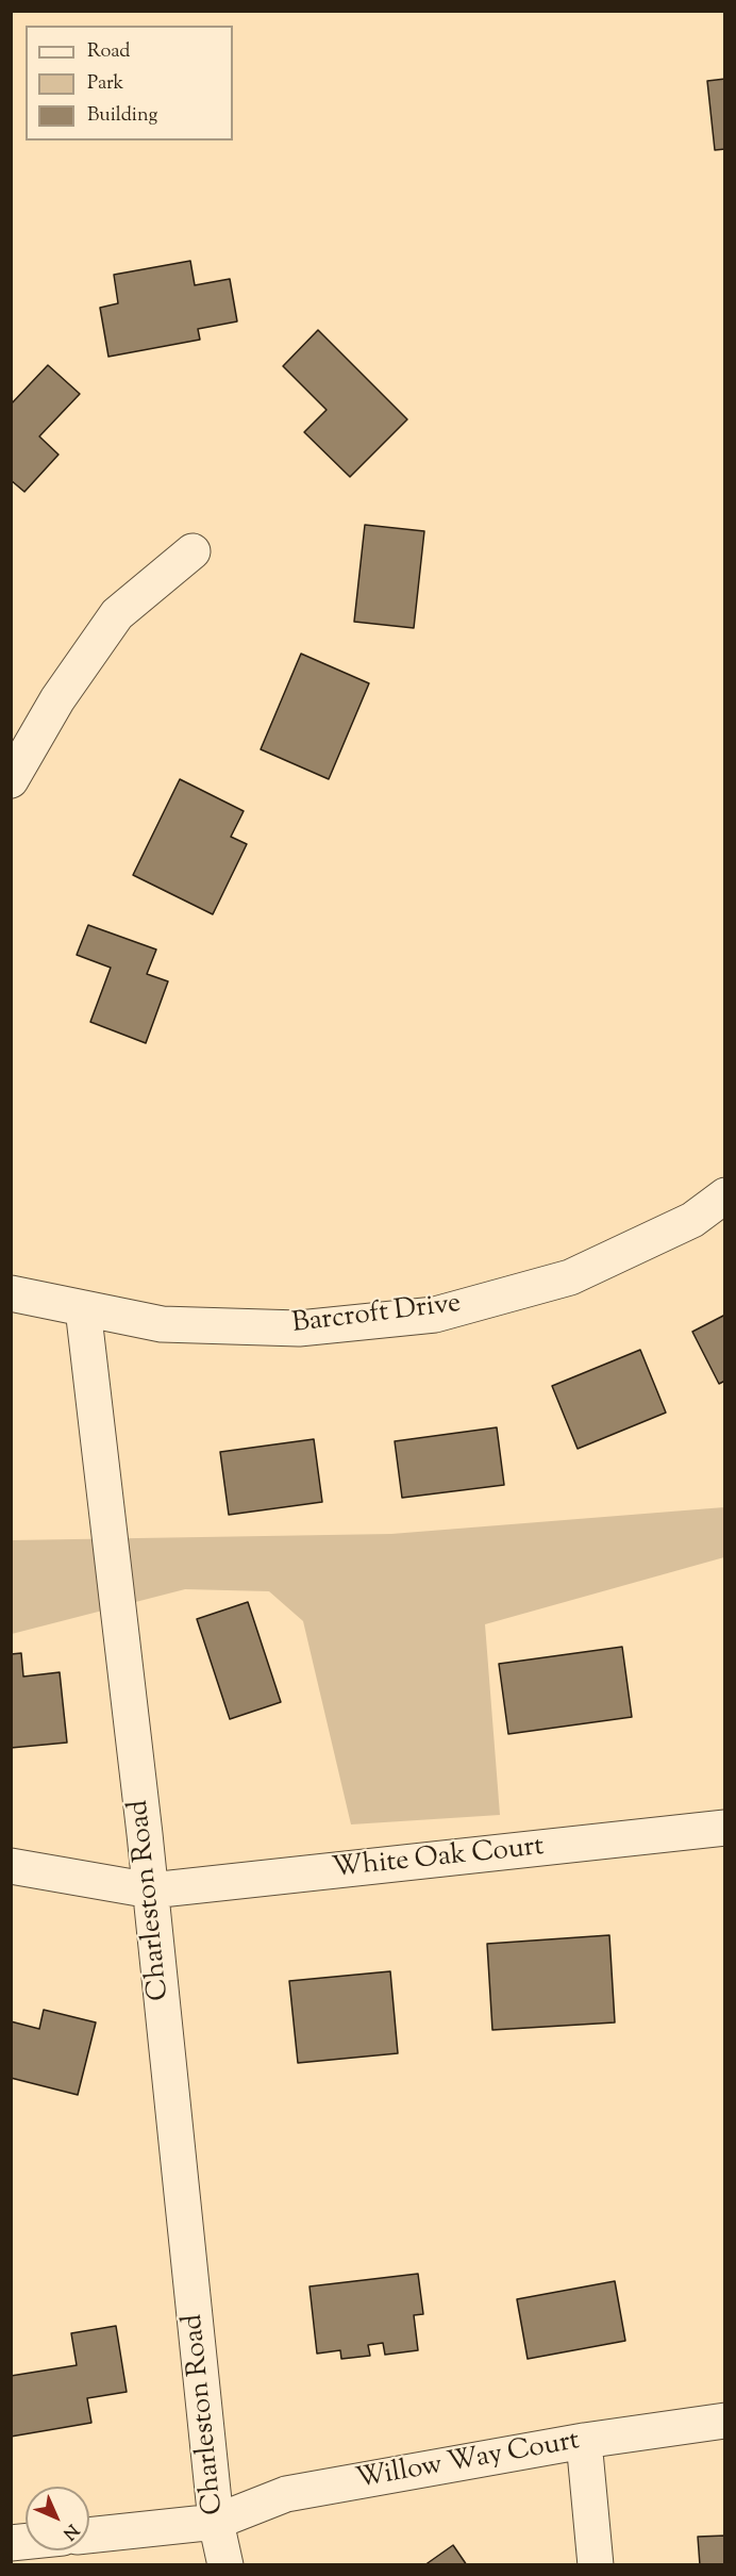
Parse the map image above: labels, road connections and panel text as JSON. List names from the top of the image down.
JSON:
{
  "streets": {
    "street": [
      "Barcroft Drive",
      "White Oak Court",
      "Charleston Road",
      "Willow Way Court"
    ]
  },
  "crossings": [
    ["Barcroft Drive", "Charleston Road"],
    ["White Oak Court", "Charleston Road"],
    ["Charleston Road", "Willow Way Court"]
  ],
  "legend": ["Road", "Park", "Building"],
  "north": "bottom right"
}
